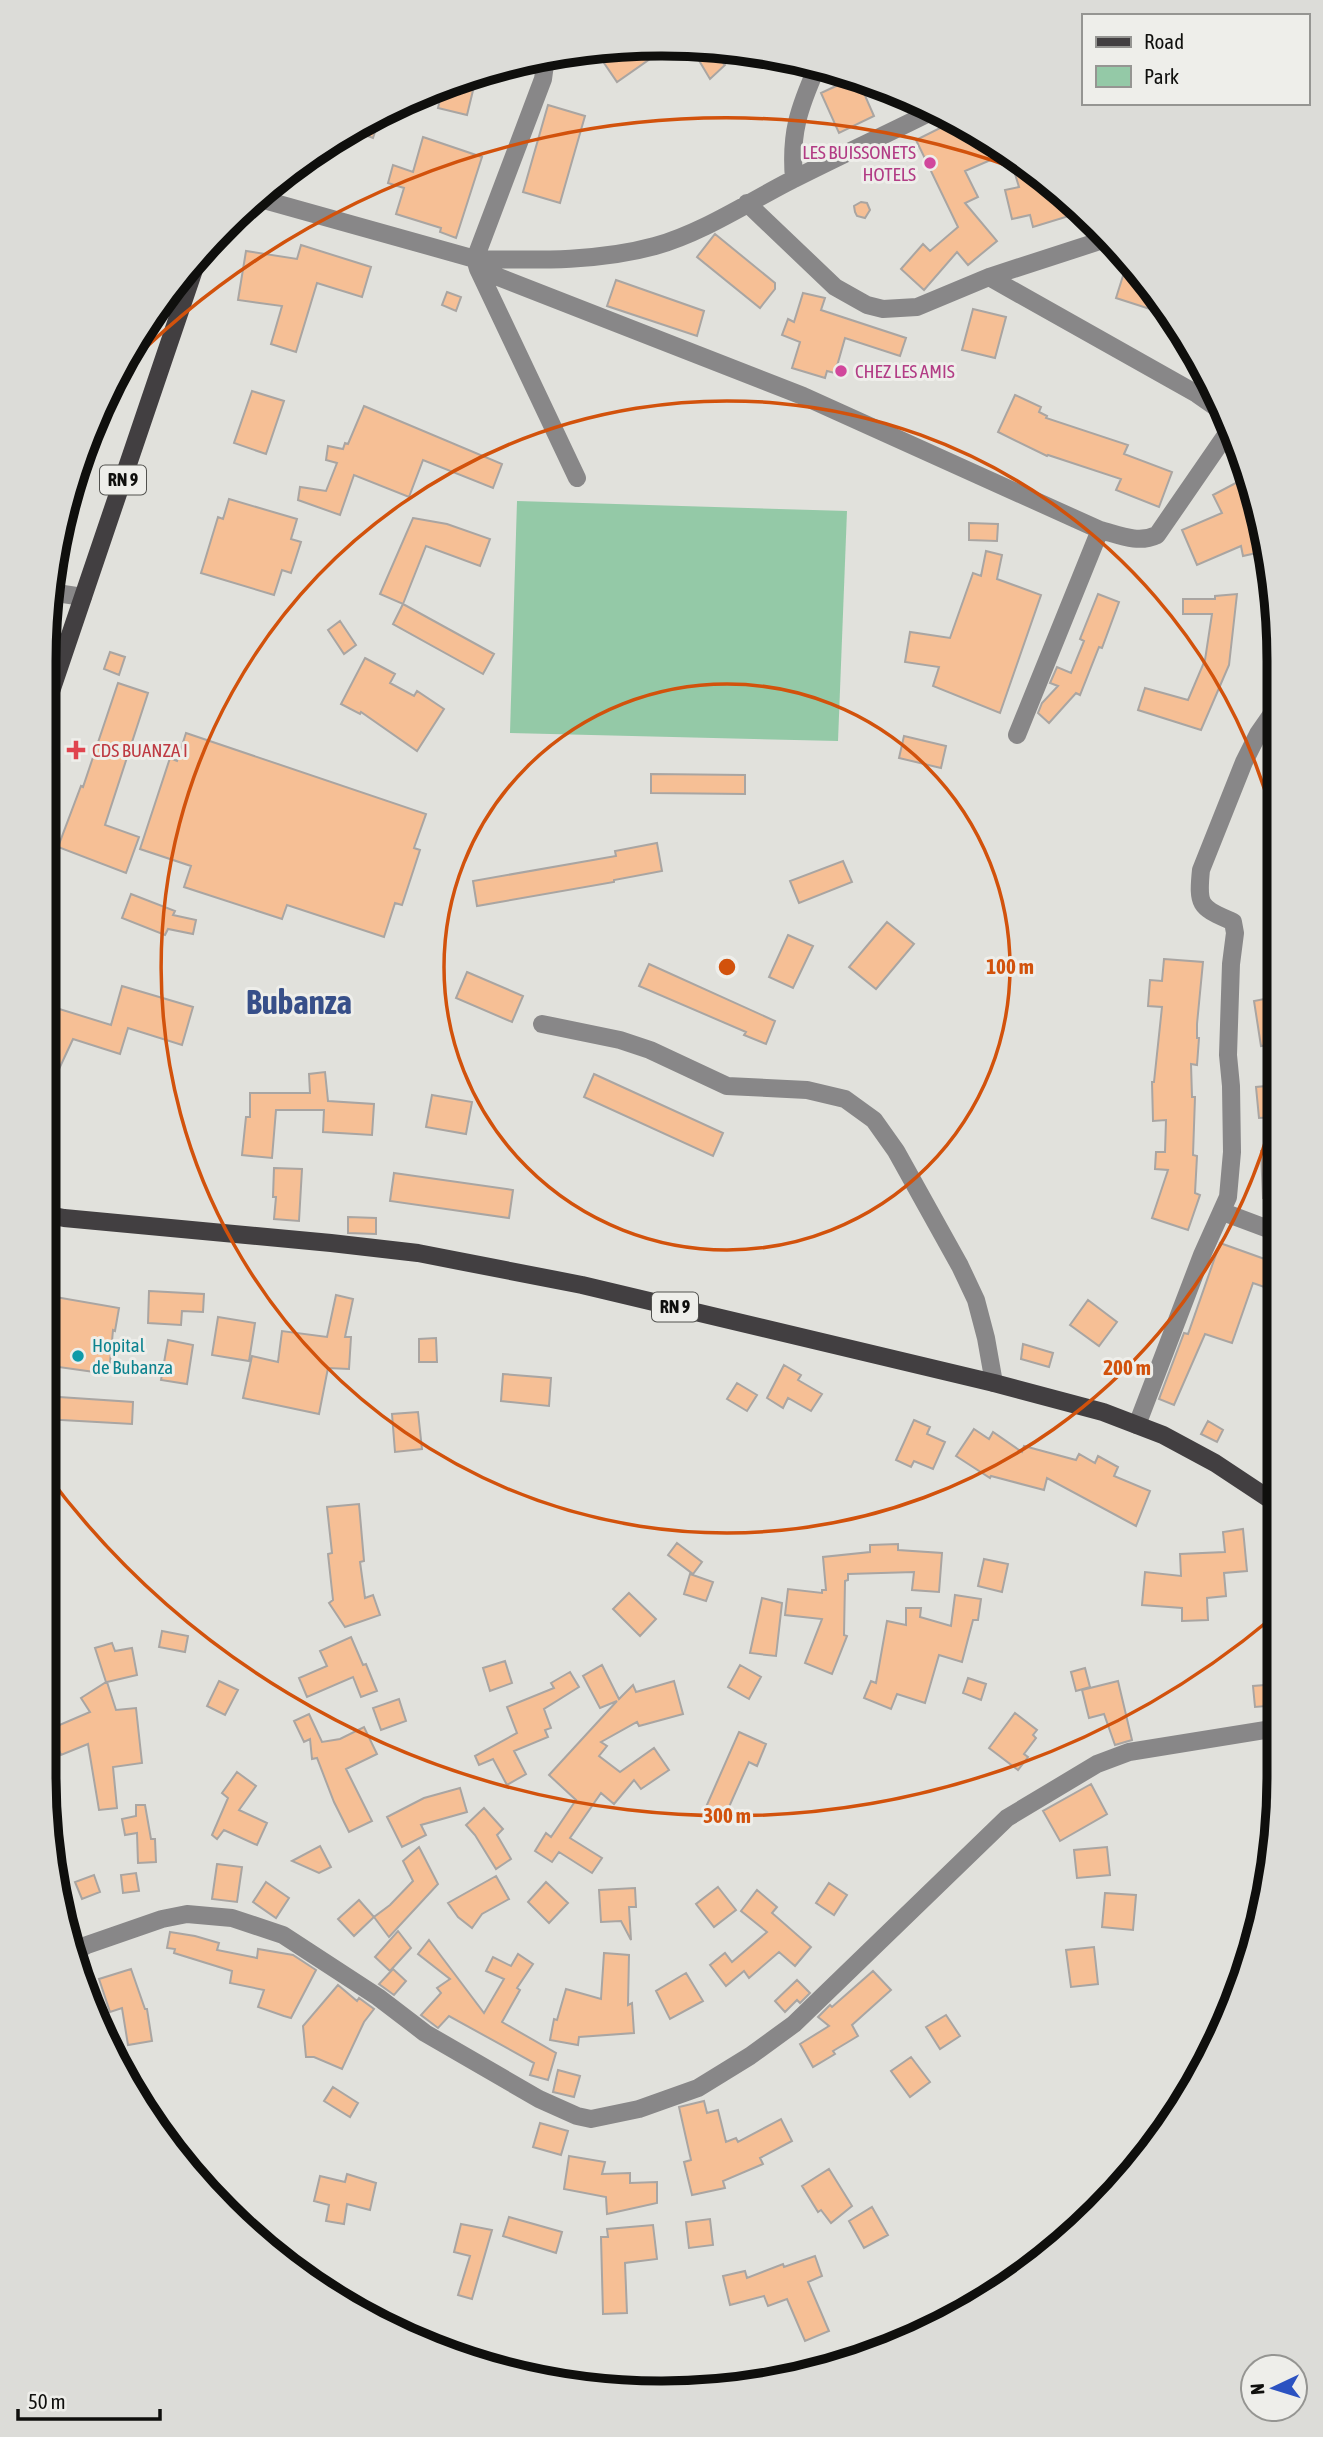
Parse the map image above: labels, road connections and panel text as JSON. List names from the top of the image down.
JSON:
{
  "streets": {
    "main road": ["RN 9"]
  },
  "districts": ["Bubanza"],
  "places": {
    "other": ["LES BUISSONETS HOTELS", "CHEZ LES AMIS", "Hopital de Bubanza"],
    "health": ["CDS BUANZA I"]
  },
  "legend": ["Road", "Park"],
  "scale_bar": "50 m",
  "north": "left",
  "rings": ["100 m", "200 m", "300 m"]
}
